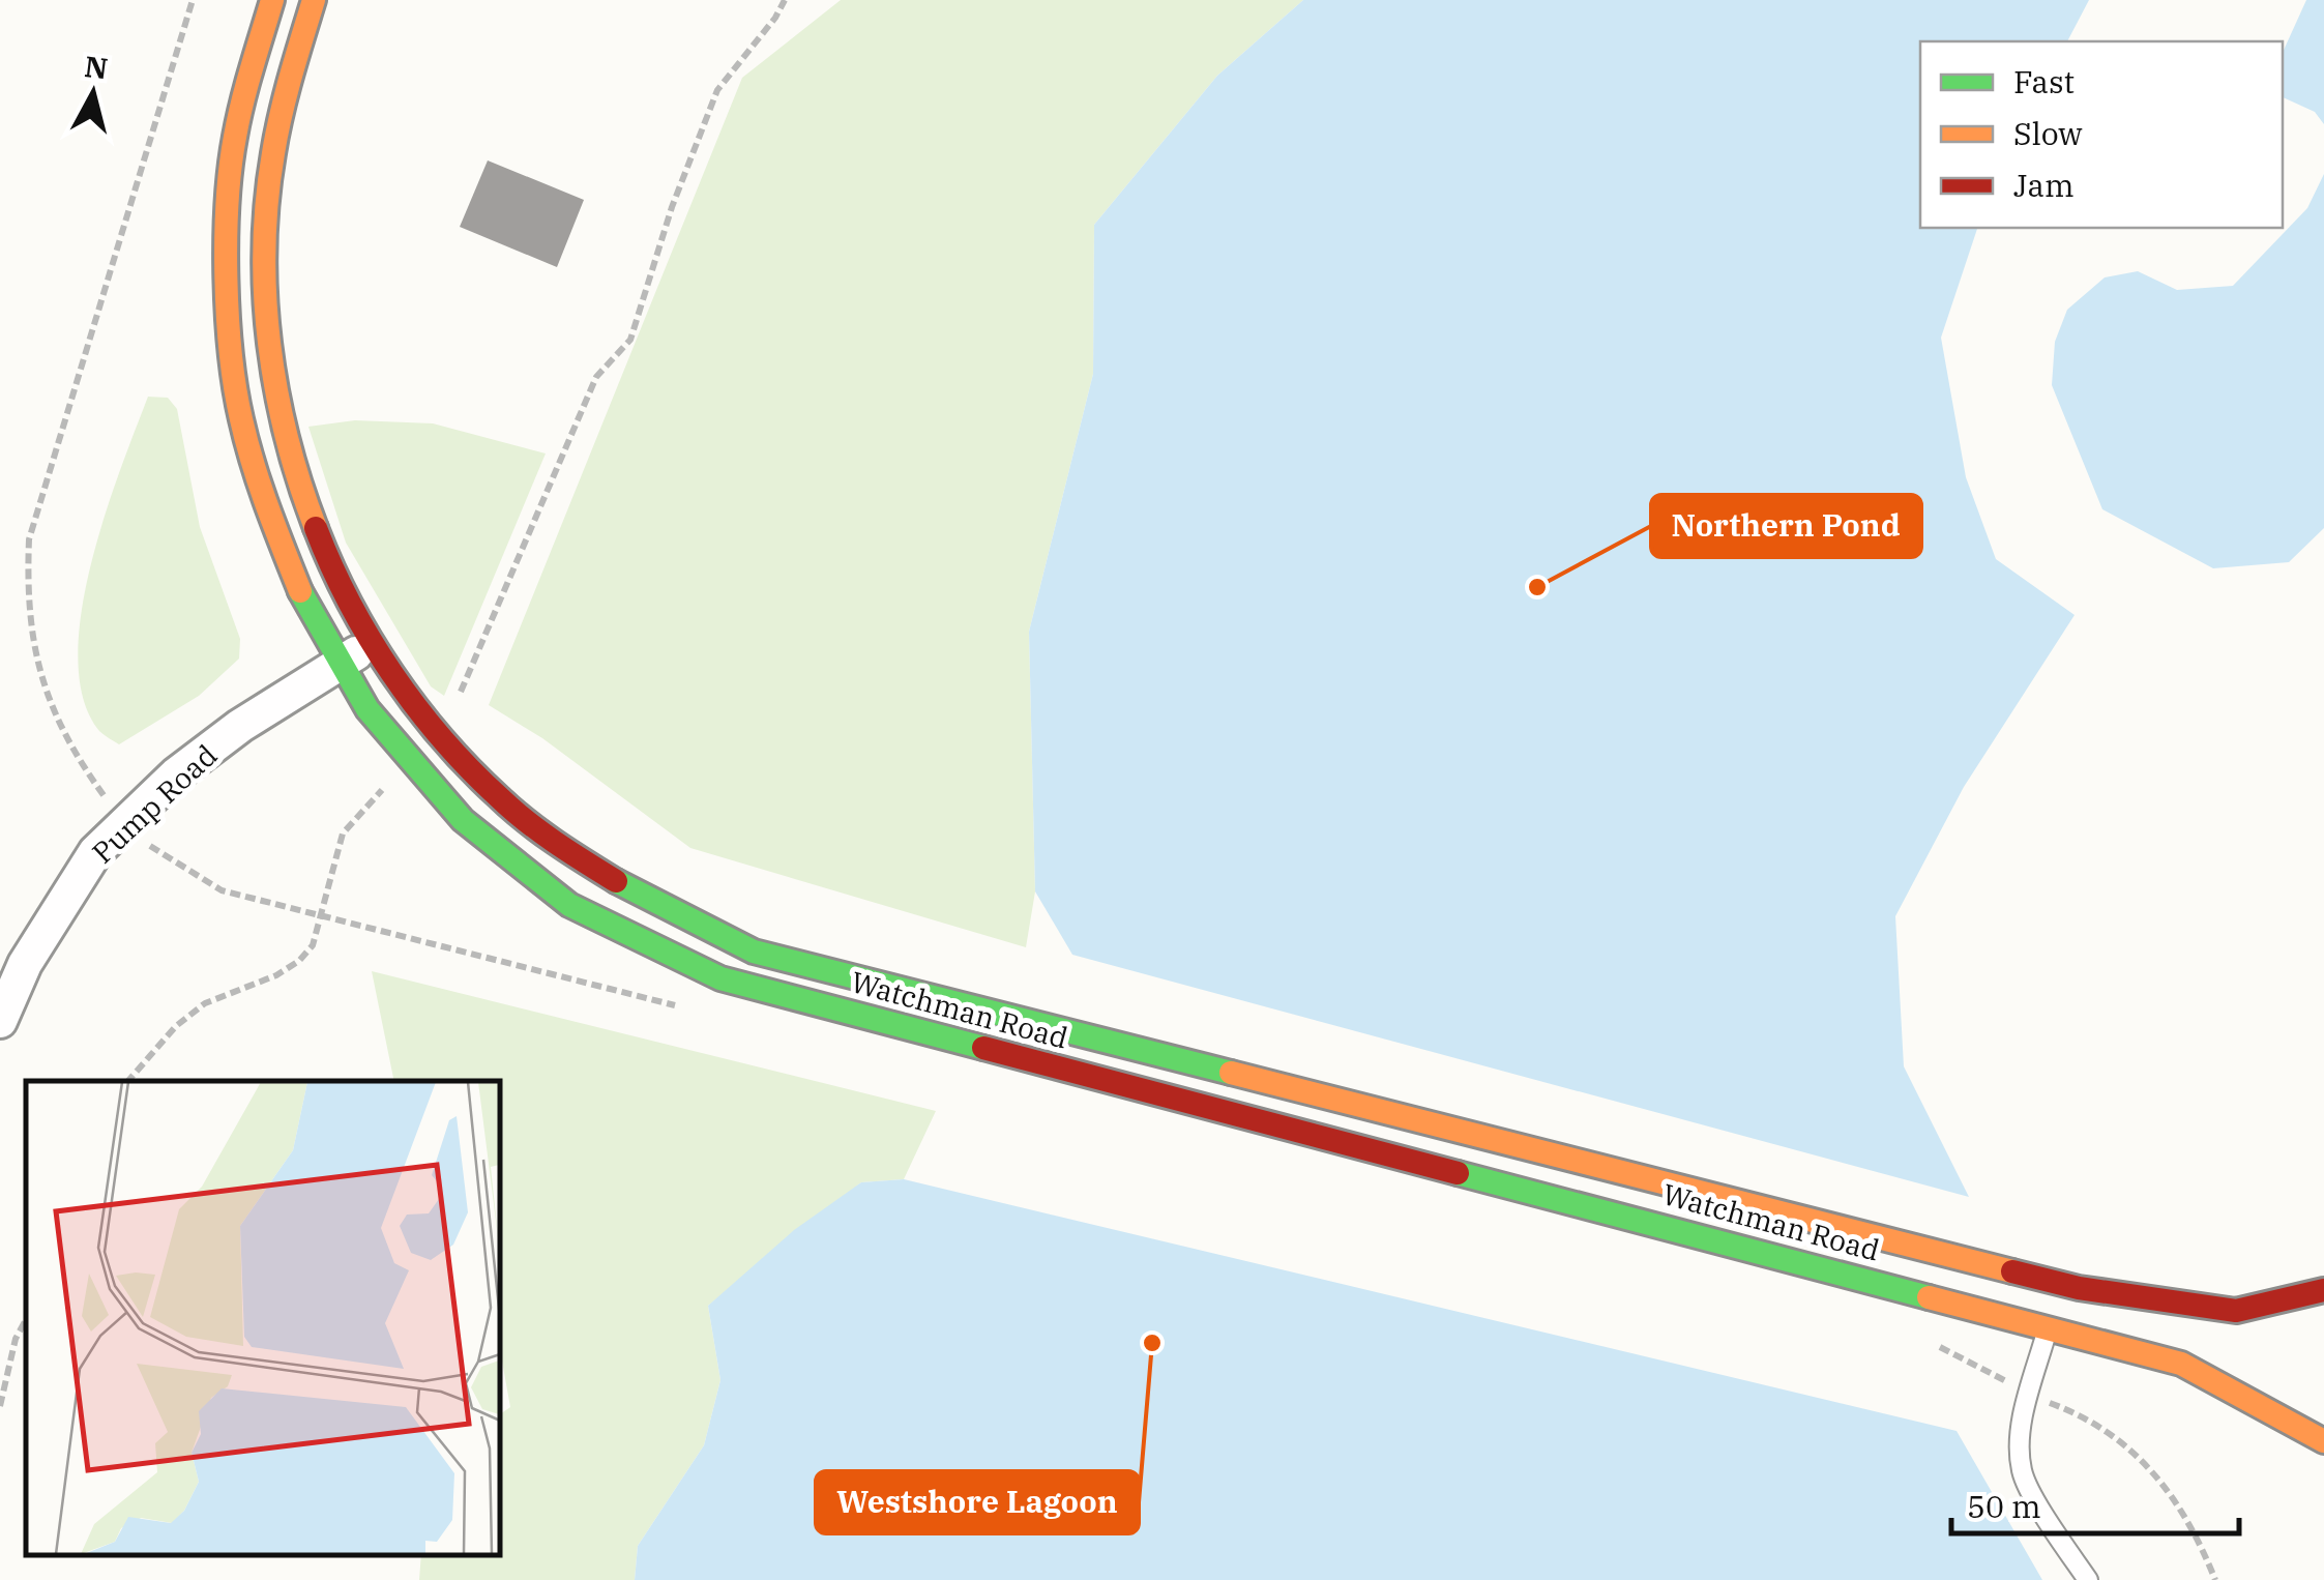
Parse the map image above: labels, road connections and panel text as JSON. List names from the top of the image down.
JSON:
{
  "streets": {
    "street": ["Pump Road", "Watchman Road"]
  },
  "crossings": [
    ["Pump Road", "Watchman Road"]
  ],
  "places": ["Northern Pond", "Westshore Lagoon"],
  "legend": ["Fast", "Slow", "Jam"],
  "scale_bar": "50 m",
  "north": "top"
}
